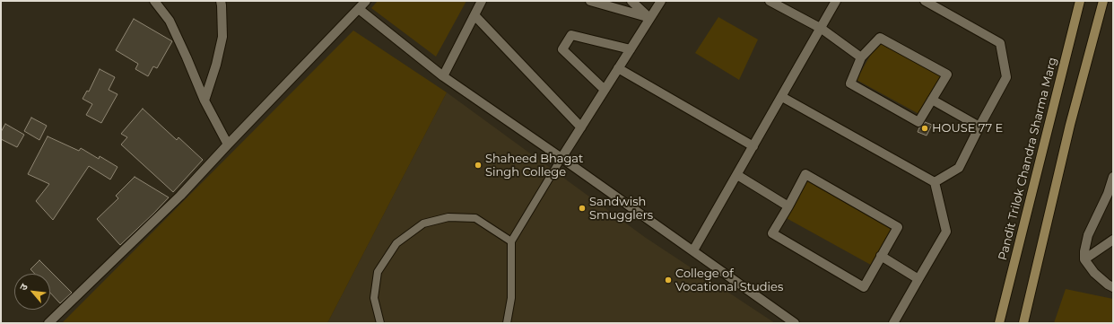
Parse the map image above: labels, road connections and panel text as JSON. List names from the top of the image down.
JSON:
{
  "streets": {
    "main road": ["Pandit Trilok Chandra Sharma Marg"]
  },
  "places": [
    "HOUSE 77 E",
    "Shaheed Bhagat Singh College",
    "Sandwish Smugglers",
    "College of Vocational Studies"
  ],
  "north": "top left"
}
